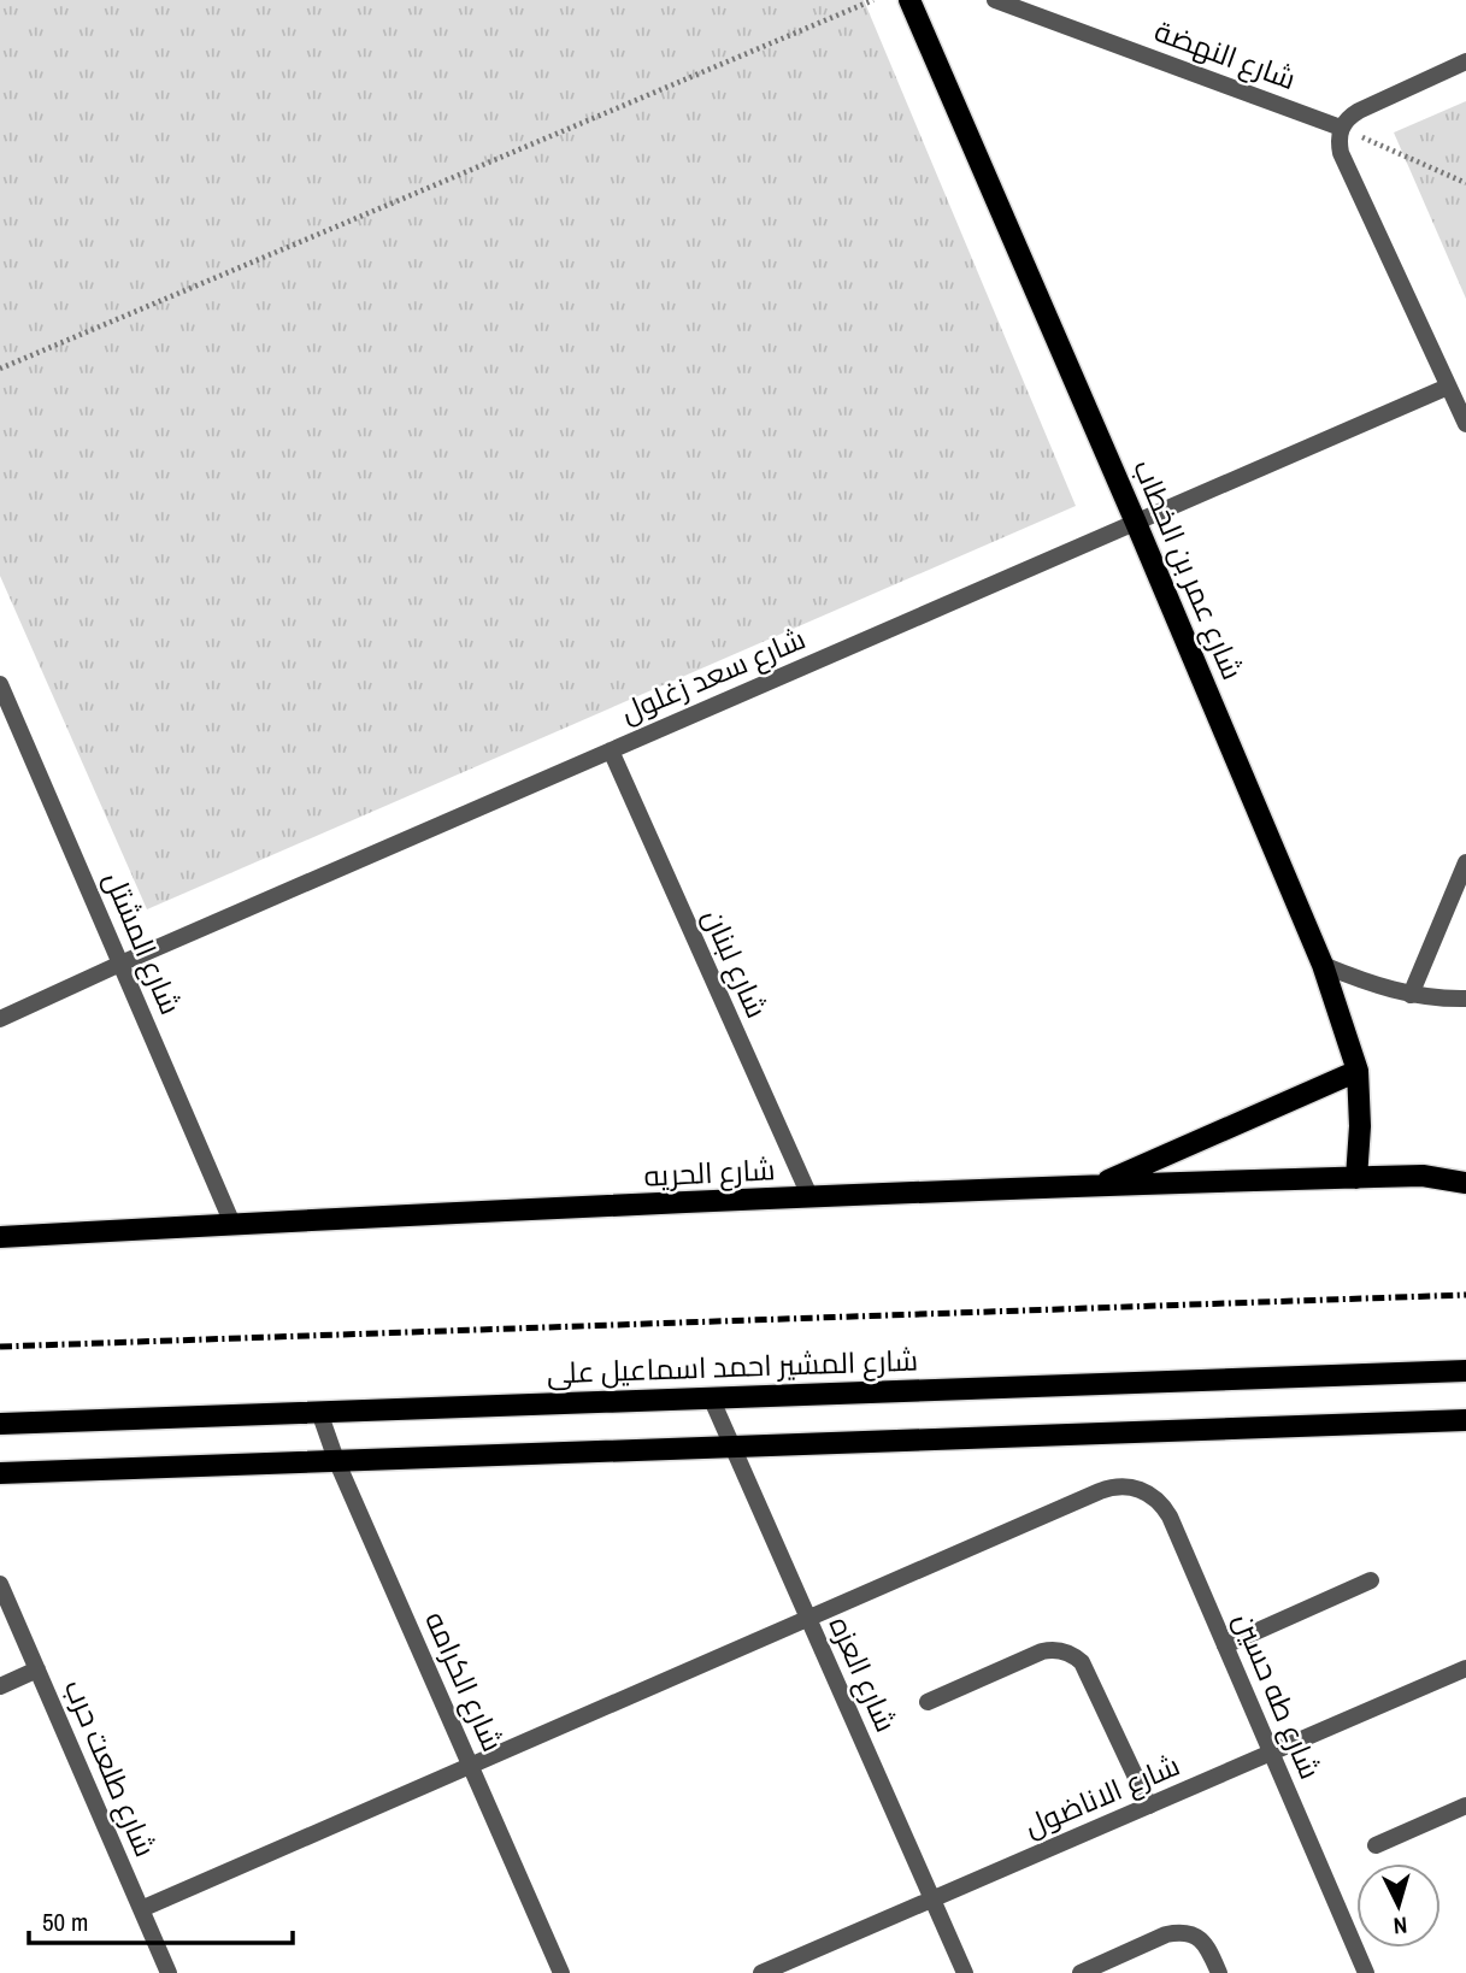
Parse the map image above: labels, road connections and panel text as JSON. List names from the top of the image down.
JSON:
{
  "streets": {
    "main road": ["شارع عمر بن الخطاب", "شارع الحريه", "شارع المشير احمد اسماعيل على"],
    "street": [
      "شارع النهضة",
      "شارع سعد زغلول",
      "شارع المشتل",
      "شارع لبنان",
      "شارع العزه",
      "شارع الكرامه",
      "شارع طه حسين",
      "شارع طلعت حرب",
      "شارع الاناضول"
    ]
  },
  "crossings": [
    ["شارع عمر بن الخطاب", "شارع سعد زغلول"],
    ["شارع عمر بن الخطاب", "شارع الحريه"],
    ["شارع سعد زغلول", "شارع المشتل"],
    ["شارع سعد زغلول", "شارع لبنان"],
    ["شارع المشتل", "شارع الحريه"],
    ["شارع لبنان", "شارع الحريه"],
    ["شارع المشير احمد اسماعيل على", "شارع العزه"],
    ["شارع المشير احمد اسماعيل على", "شارع الكرامه"],
    ["شارع العزه", "شارع طه حسين"],
    ["شارع العزه", "شارع الاناضول"],
    ["شارع طه حسين", "شارع الاناضول"]
  ],
  "scale_bar": "50 m",
  "north": "bottom"
}
